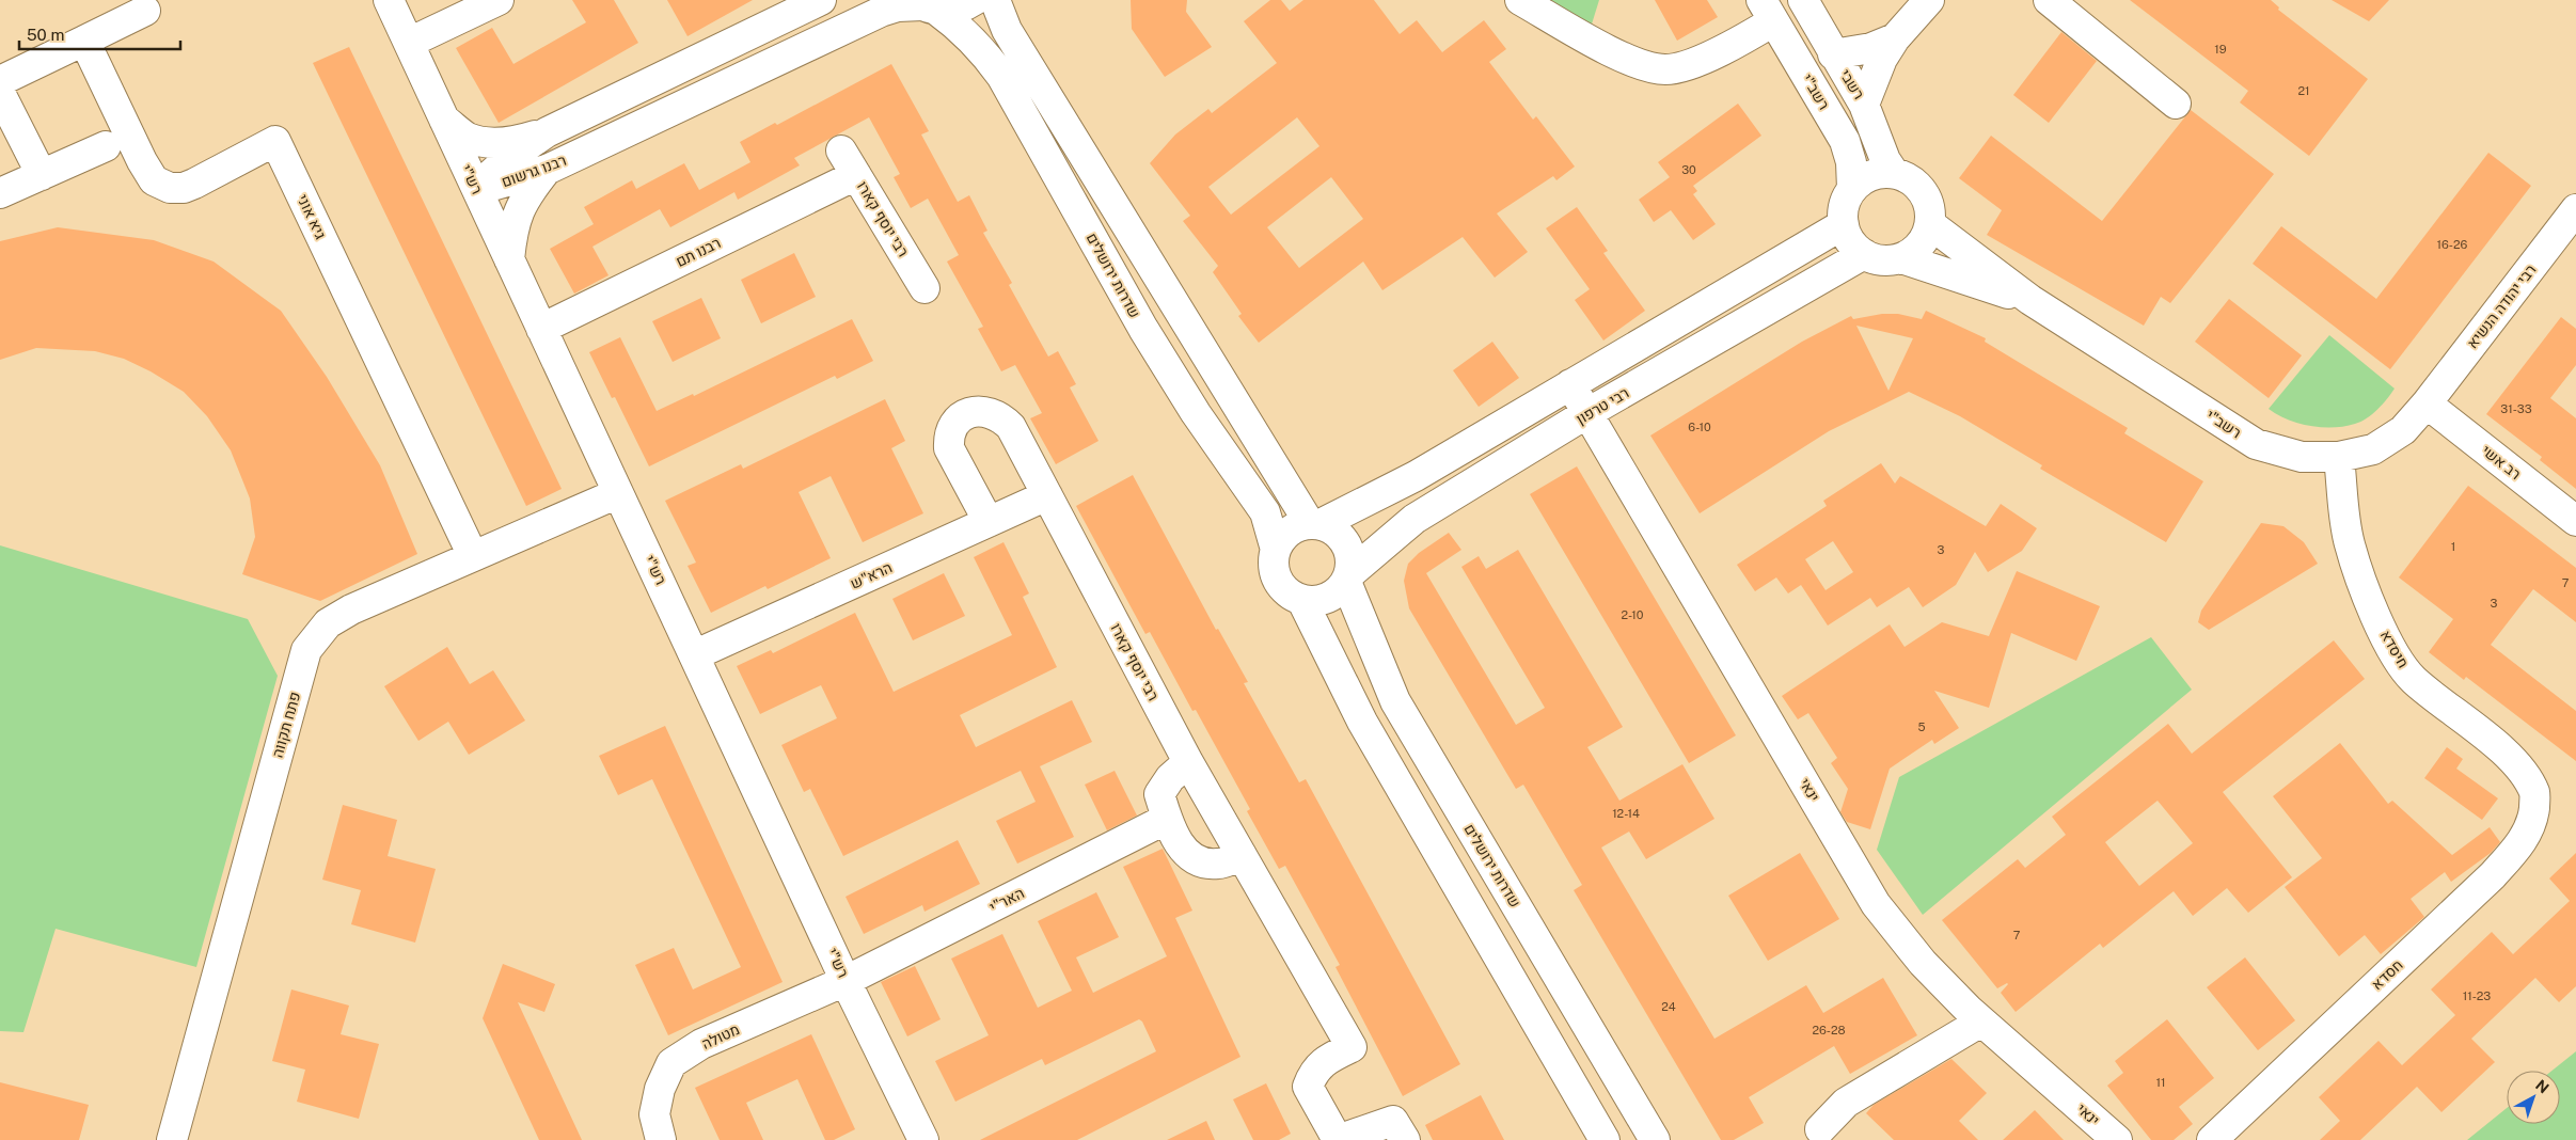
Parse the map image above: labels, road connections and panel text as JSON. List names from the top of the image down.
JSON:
{
  "streets": {
    "street": [
      "רשבי",
      "רשב\"י",
      "רבנו גרשום",
      "רש\"י",
      "גיא אוני",
      "רבי יוסף קארו",
      "רבנו תם",
      "שדרות ירושלים",
      "רבי יהודה הנשיא",
      "רבי טרפון",
      "רב אשי",
      "הרא\"ש",
      "חיסדא",
      "פתח תקווה",
      "ינאי",
      "האר\"י",
      "חסדא",
      "מטולה"
    ]
  },
  "crossings": [
    ["רשבי", "רשב\"י"],
    ["רשבי", "רבי טרפון"],
    ["רשב\"י", "רבי יהודה הנשיא"],
    ["רשב\"י", "רבי טרפון"],
    ["רשב\"י", "רב אשי"],
    ["רשב\"י", "חיסדא"],
    ["רבנו גרשום", "רש\"י"],
    ["רבנו גרשום", "שדרות ירושלים"],
    ["רש\"י", "רבנו תם"],
    ["רש\"י", "הרא\"ש"],
    ["רש\"י", "פתח תקווה"],
    ["רש\"י", "האר\"י"],
    ["רש\"י", "מטולה"],
    ["גיא אוני", "פתח תקווה"],
    ["רבי יוסף קארו", "רבנו תם"],
    ["רבי יוסף קארו", "הרא\"ש"],
    ["שדרות ירושלים", "רבי טרפון"],
    ["רבי יהודה הנשיא", "רב אשי"],
    ["רבי טרפון", "ינאי"],
    ["חיסדא", "חסדא"],
    ["האר\"י", "מטולה"]
  ],
  "house_numbers": [
    "19",
    "21",
    "30",
    "16-26",
    "31-33",
    "6-10",
    "1",
    "3",
    "7",
    "3",
    "2-10",
    "5",
    "12-14",
    "7",
    "11-23",
    "24",
    "26-28",
    "11"
  ],
  "scale_bar": "50 m",
  "north": "top right"
}
